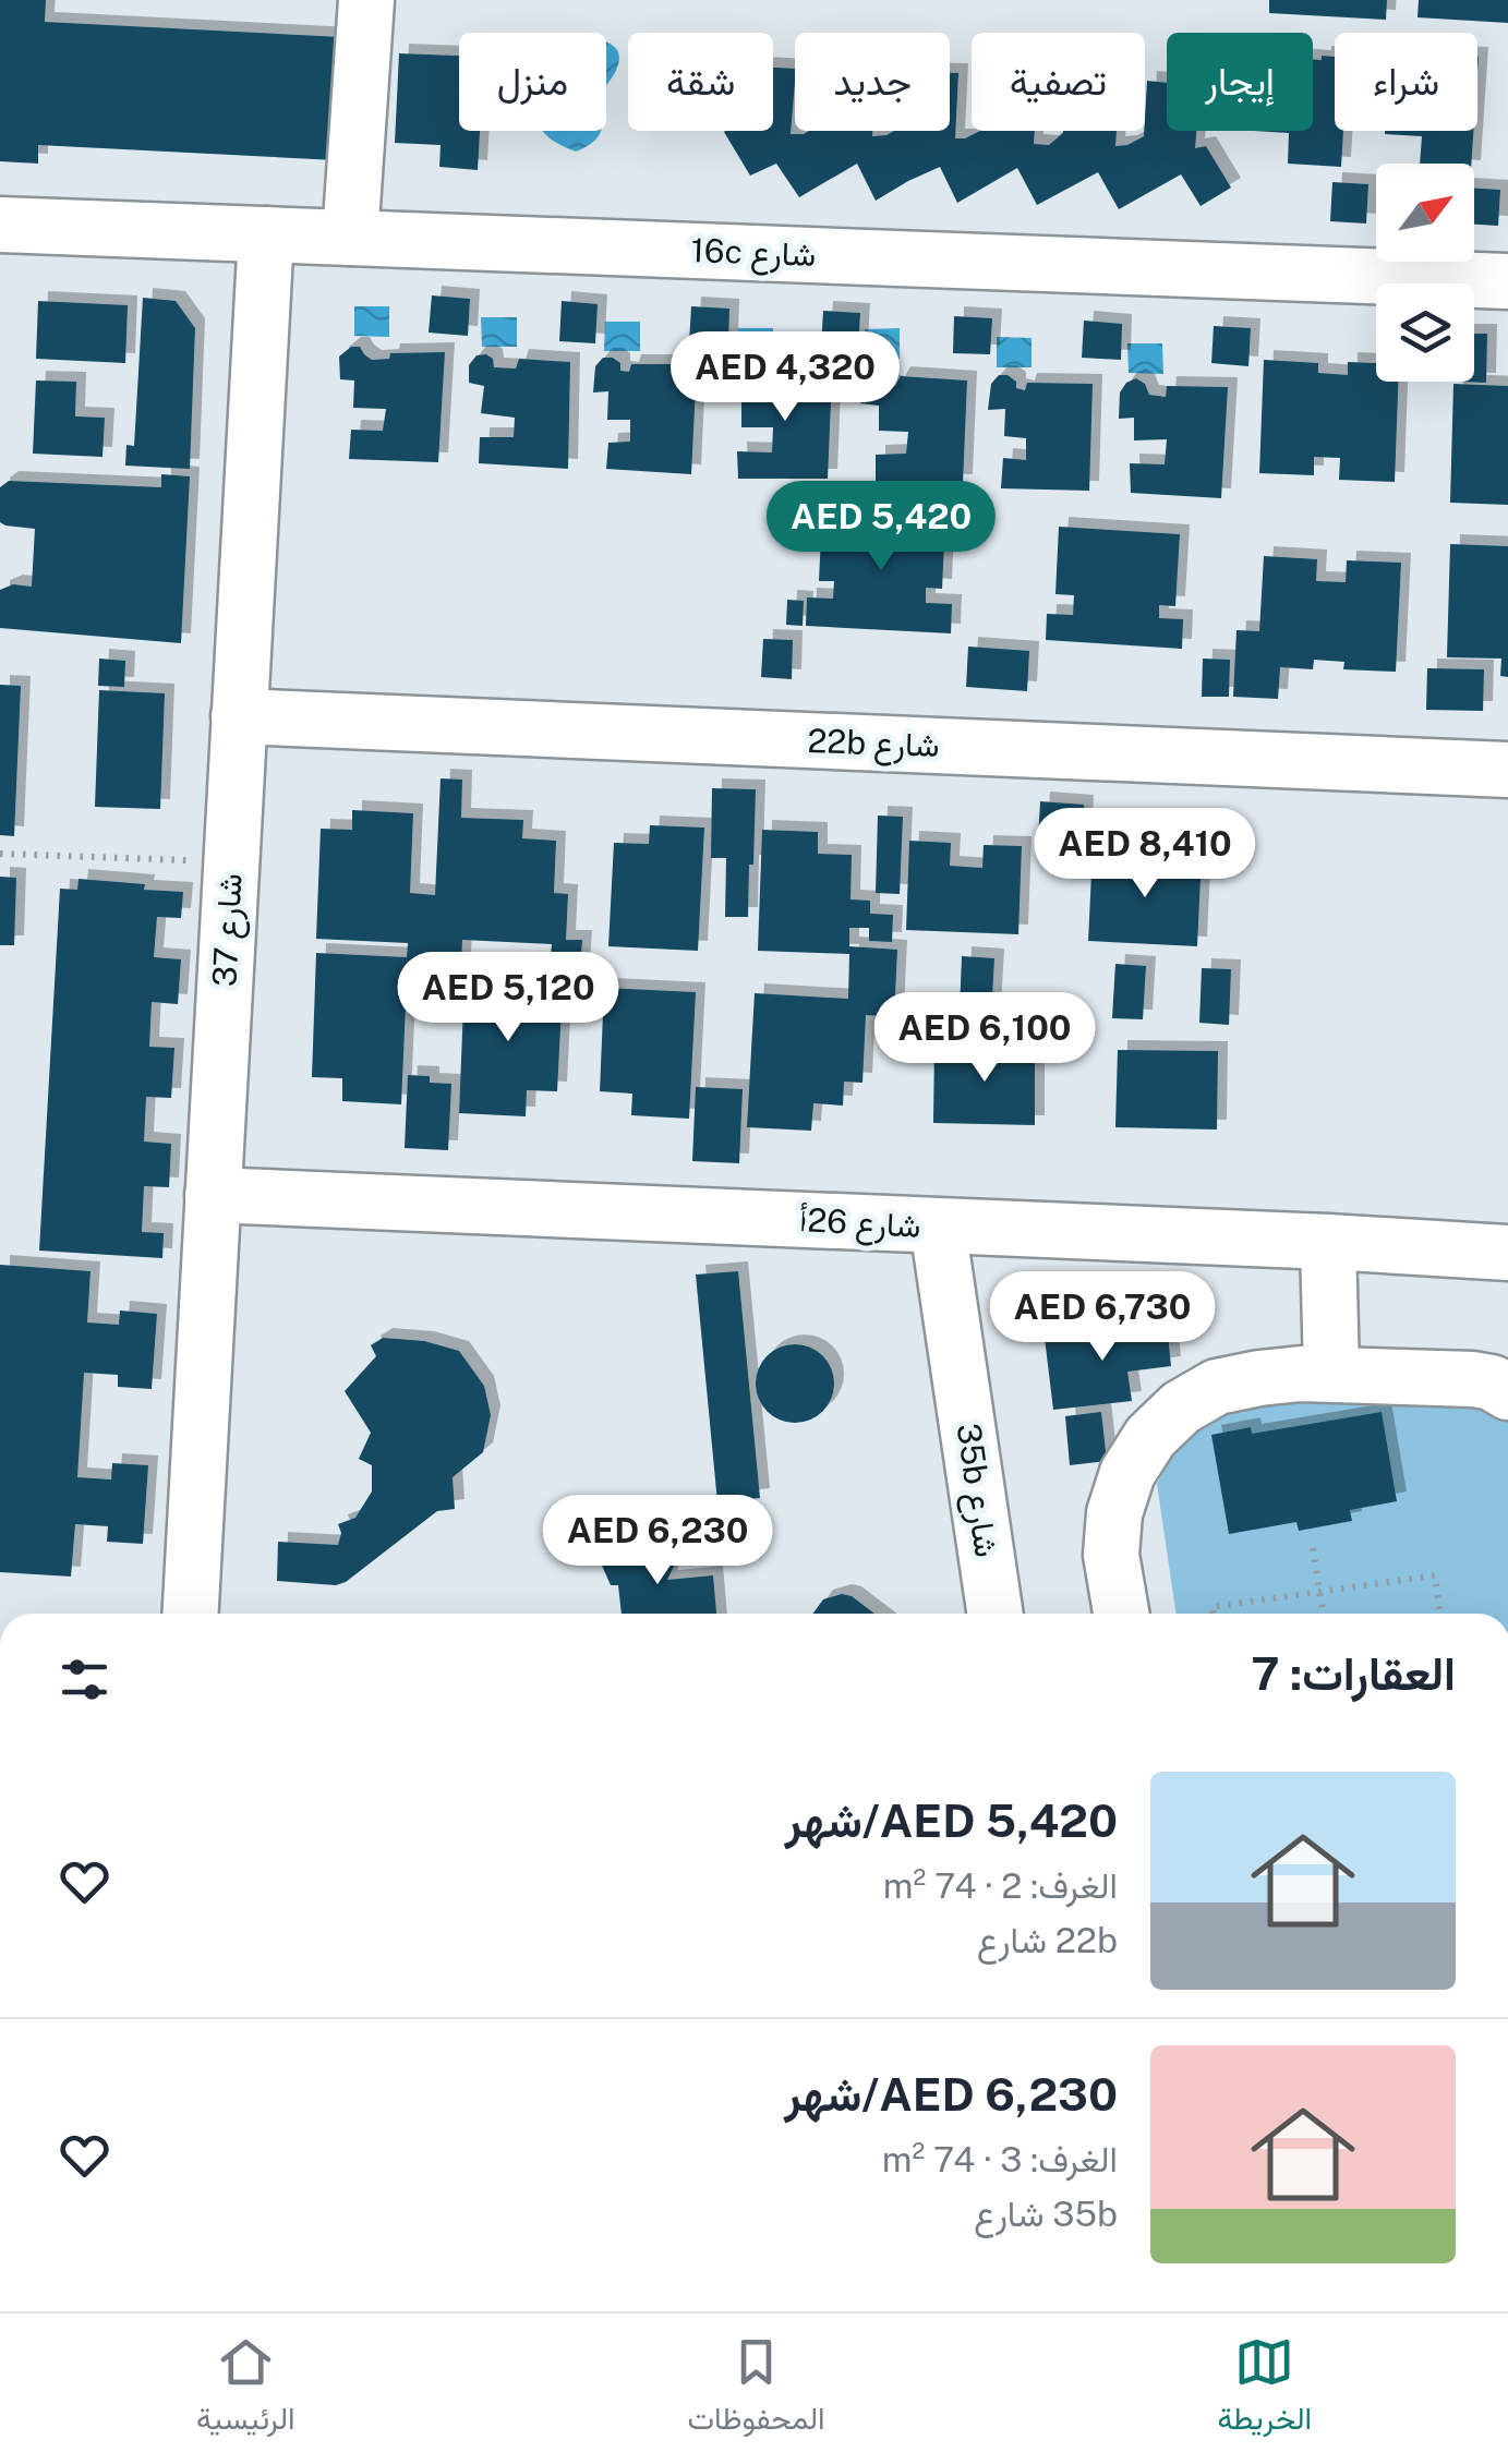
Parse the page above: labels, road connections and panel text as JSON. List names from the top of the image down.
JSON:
{
  "streets": {
    "street": [
      "16c شارع",
      "22b شارع",
      "شارع 37",
      "شارع 26أ",
      "35b شارع"
    ]
  },
  "crossings": [
    ["16c شارع", "شارع 37"],
    ["22b شارع", "شارع 37"],
    ["شارع 37", "شارع 26أ"],
    ["شارع 26أ", "35b شارع"]
  ],
  "north": "top right",
  "page": {
    "chip": [
      "شراء",
      "إيجار",
      "تصفية",
      "جديد",
      "شقة",
      "منزل"
    ],
    "price": [
      "AED 4,320",
      "AED 5,420",
      "AED 8,410",
      "AED 5,120",
      "AED 6,100",
      "AED 6,730",
      "AED 6,230"
    ],
    "heading": "العقارات: 7",
    "list": [
      {
        "name": "AED 5,420/شهر",
        "note": "الغرف: 2 · 74 m² · 22b شارع"
      },
      {
        "name": "AED 6,230/شهر",
        "note": "الغرف: 3 · 74 m² · 35b شارع"
      }
    ],
    "tabs": ["الخريطة", "المحفوظات", "الرئيسية"]
  }
}
